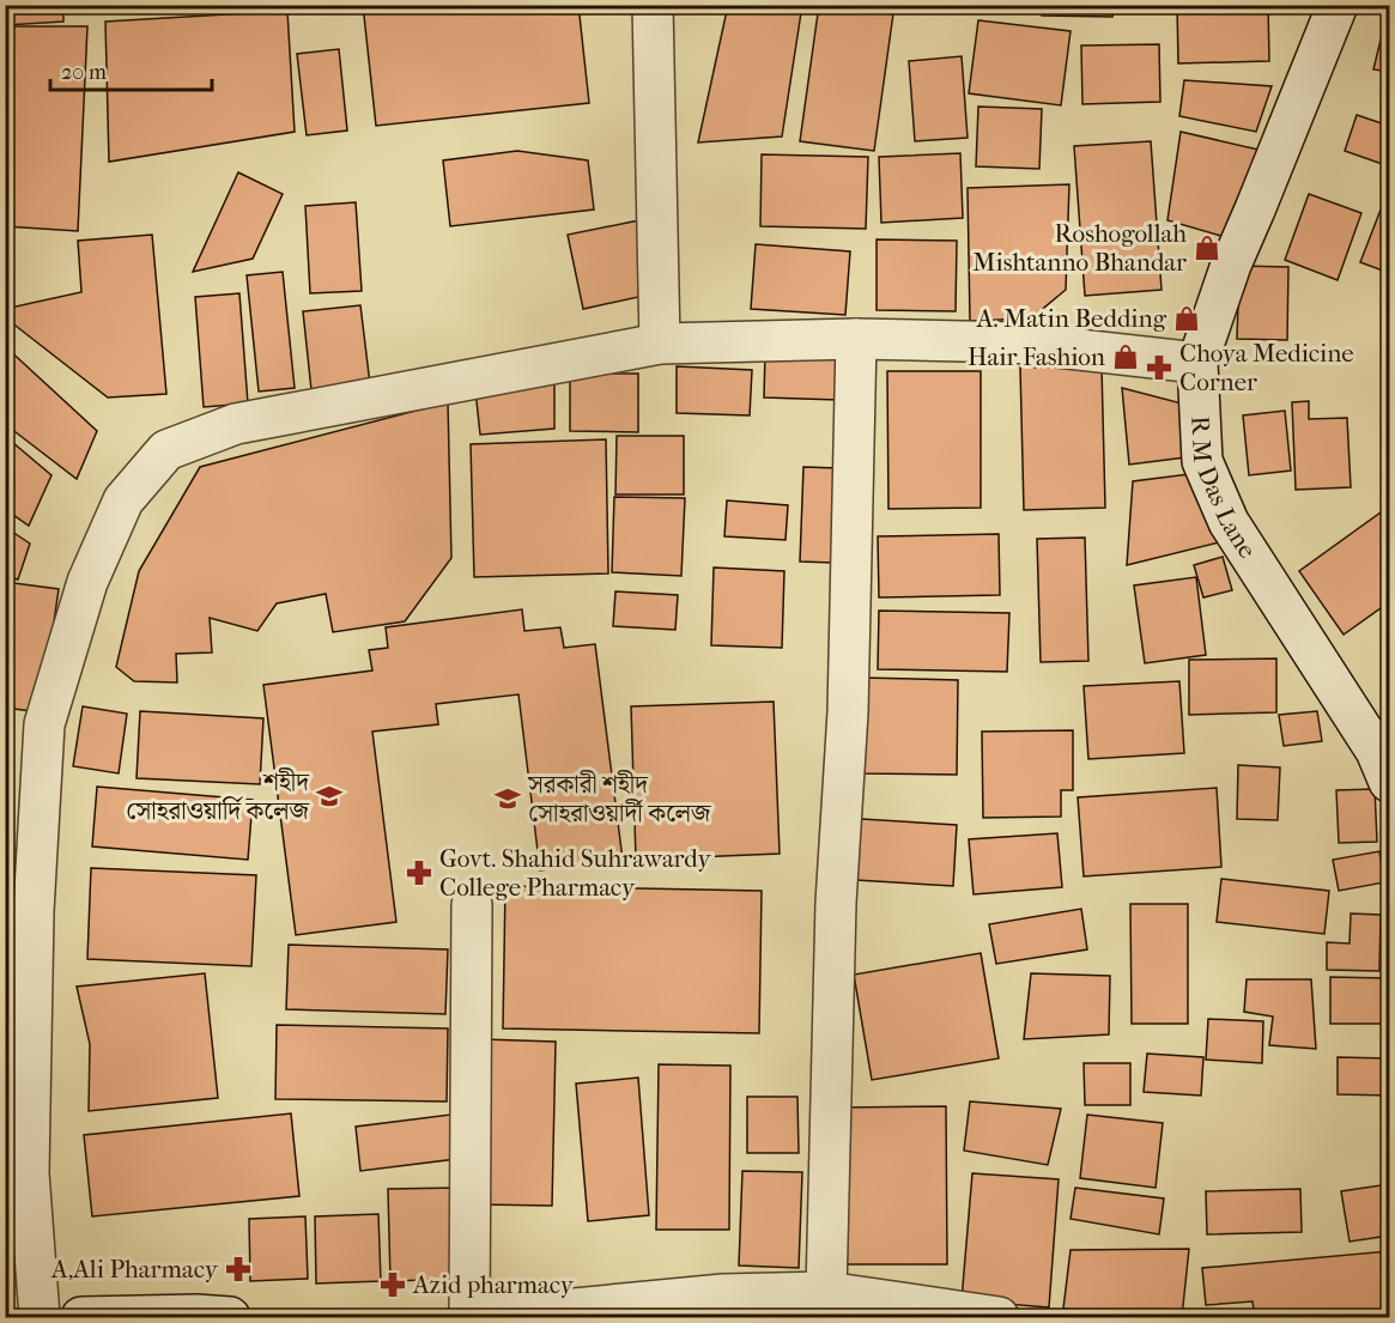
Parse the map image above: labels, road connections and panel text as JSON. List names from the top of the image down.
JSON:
{
  "streets": {
    "street": ["R M Das Lane"]
  },
  "places": {
    "shop": ["Roshogollah Mishtanno Bhandar", "A. Matin Bedding", "Hair Fashion"],
    "pharmacy": [
      "Choya Medicine Corner",
      "Govt. Shahid Suhrawardy College Pharmacy",
      "A,Ali Pharmacy",
      "Azid pharmacy"
    ],
    "school or university": ["শহীদ সোহরাওয়ার্দি কলেজ", "সরকারী শহীদ সোহরাওয়ার্দী কলেজ"]
  },
  "scale_bar": "20 m"
}
